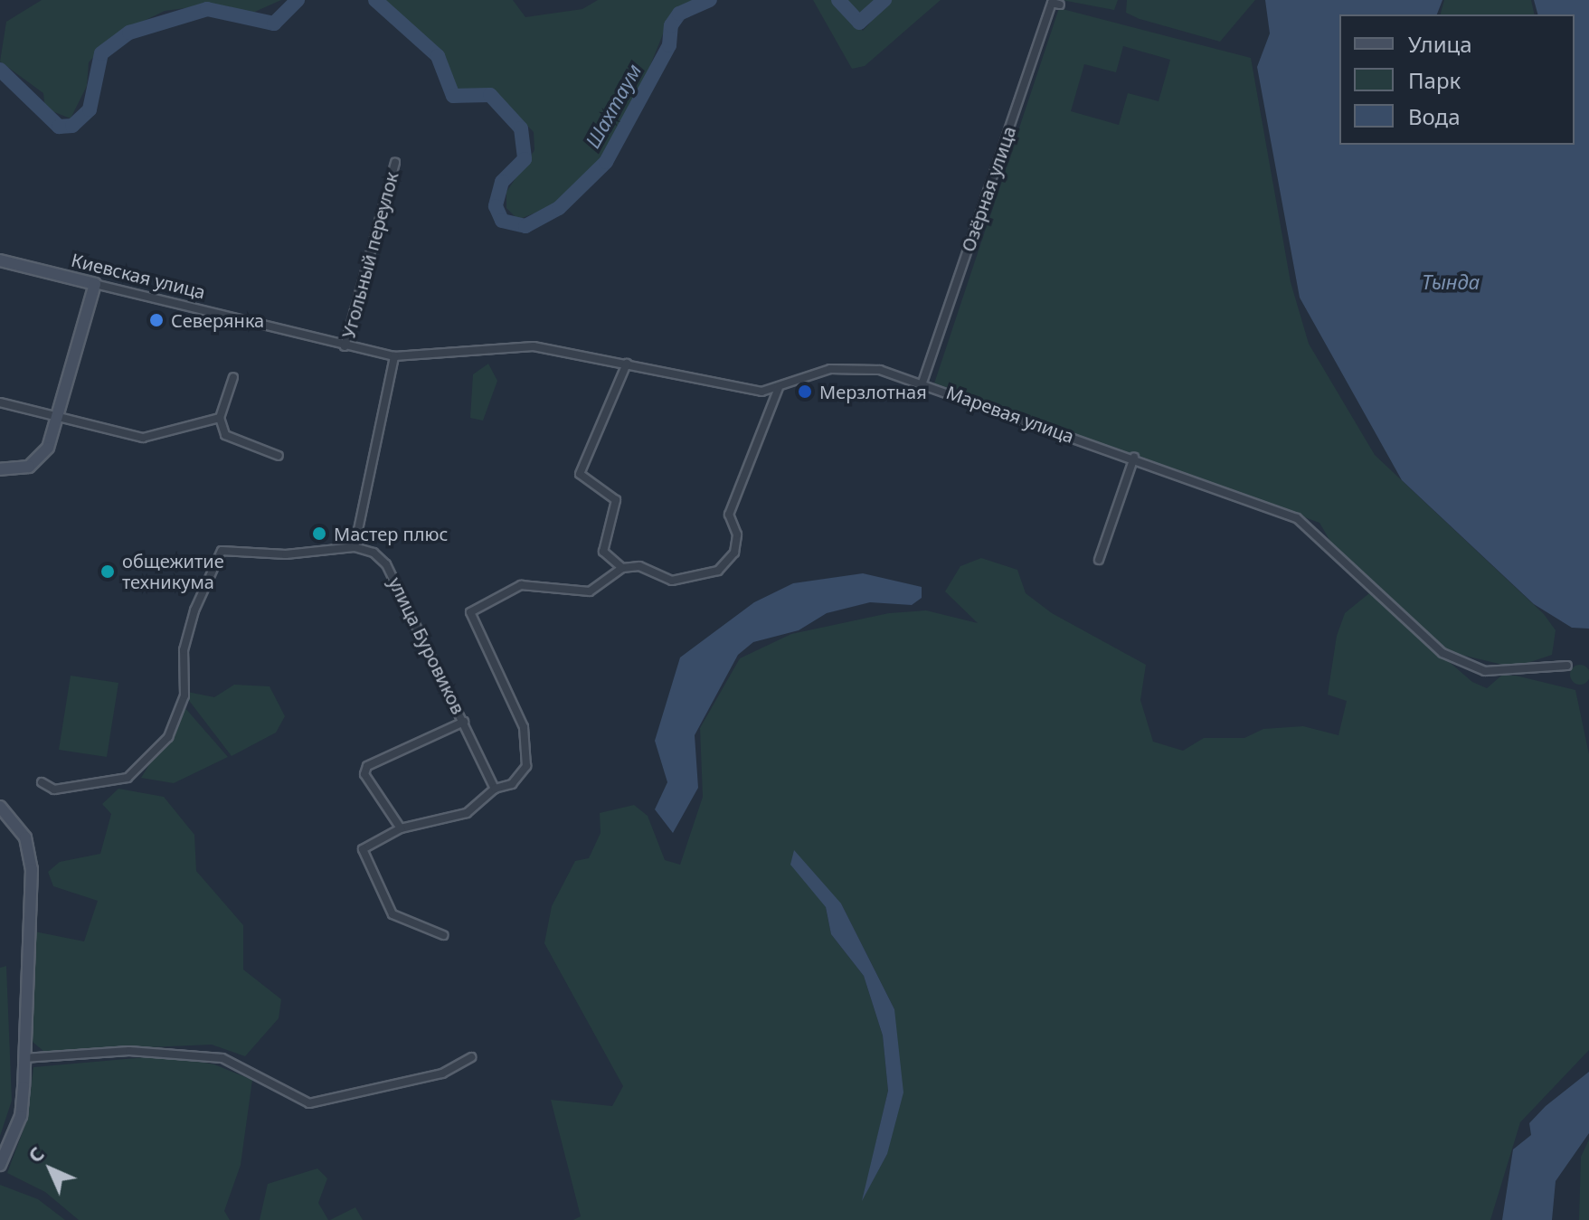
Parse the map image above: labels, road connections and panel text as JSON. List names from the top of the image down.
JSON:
{
  "streets": {
    "street": [
      "Озёрная улица",
      "Угольный переулок",
      "Киевская улица",
      "Маревая улица",
      "улица Буровиков"
    ]
  },
  "crossings": [
    ["Озёрная улица", "Маревая улица"],
    ["Угольный переулок", "Киевская улица"],
    ["Киевская улица", "Маревая улица"]
  ],
  "water": ["Шахтаум", "Тында"],
  "places": [
    "Северянка",
    "Мерзлотная",
    "Мастер плюс",
    "общежитие техникума"
  ],
  "legend": ["Улица", "Парк", "Вода"],
  "north": "top left"
}
